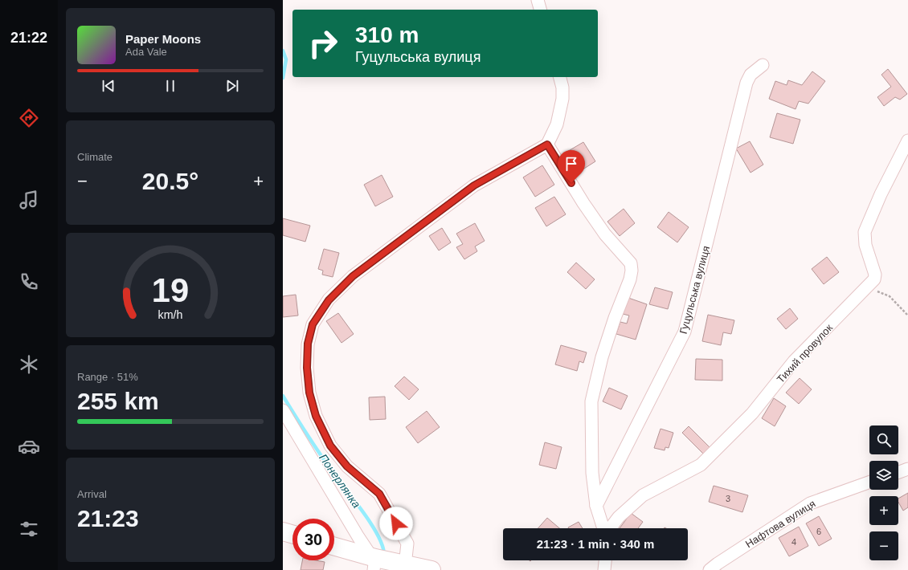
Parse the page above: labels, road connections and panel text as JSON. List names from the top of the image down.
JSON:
{
  "streets": {
    "street": ["Гуцульська вулиця", "Тихий провулок", "Нафтова вулиця"]
  },
  "water": ["Понерлянка"],
  "house_numbers": ["3", "6", "4"],
  "page": {
    "tabs": "21:22",
    "turn": ["310 m", "Гуцульська вулиця"],
    "song": ["Paper Moons", "Ada Vale"],
    "tile": [
      "Climate",
      ["Range · 51%", "255 km"],
      ["Arrival", "21:23"]
    ],
    "heat": ["−", "20.5°", "+"],
    "map_buttons": ["+", "−"],
    "limit": "30",
    "trip": "21:23 · 1 min · 340 m",
    "gauge": ["19", "km/h"]
  }
}
